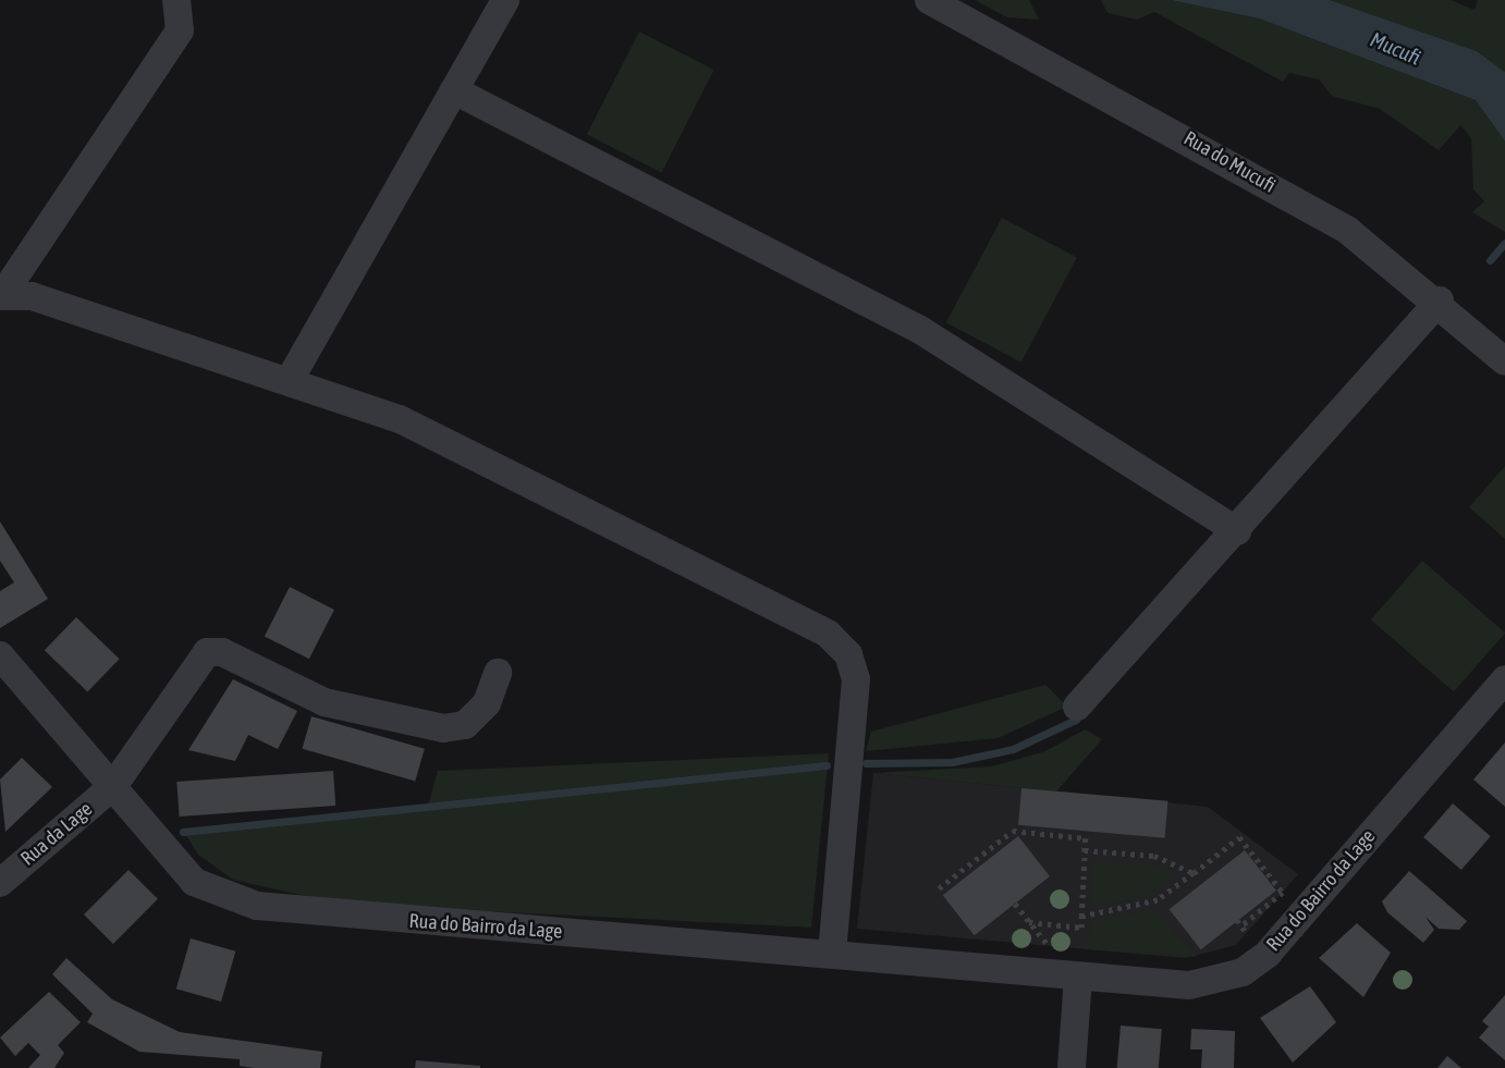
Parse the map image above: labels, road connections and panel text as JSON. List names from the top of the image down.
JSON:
{
  "streets": {
    "street": ["Rua do Mucufi", "Rua da Lage", "Rua do Bairro da Lage"]
  },
  "crossings": [
    ["Rua da Lage", "Rua do Bairro da Lage"]
  ],
  "water": ["Mucufi"]
}
